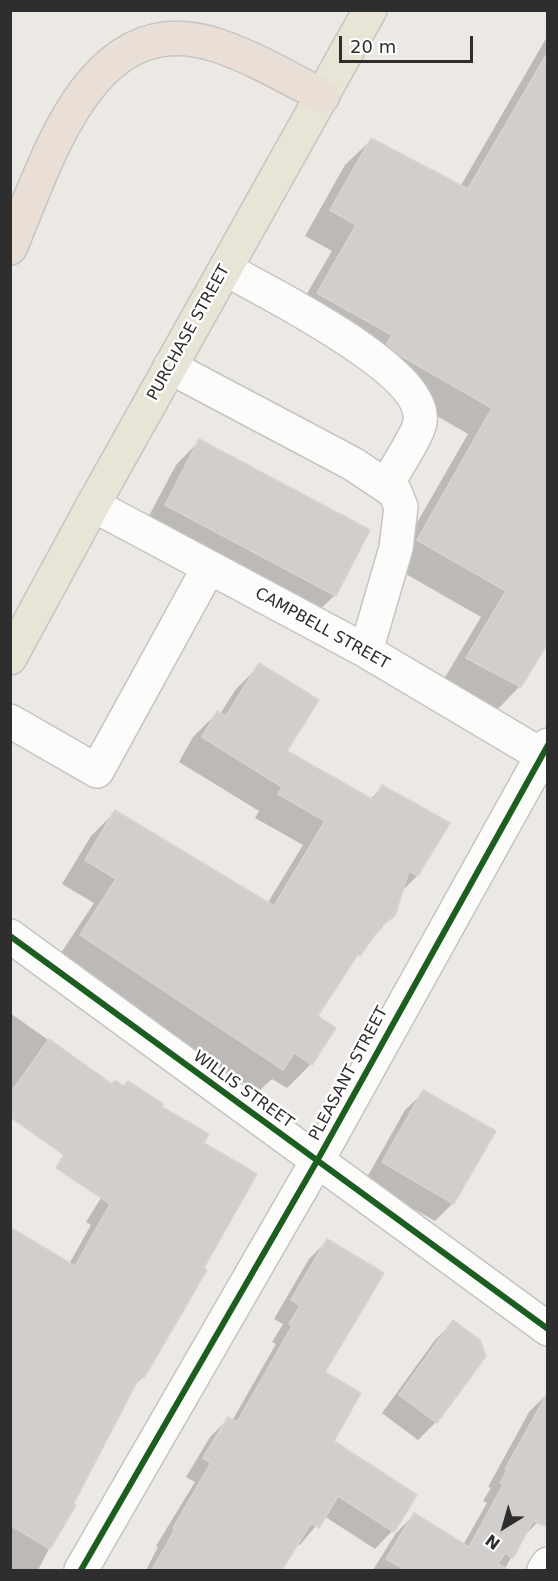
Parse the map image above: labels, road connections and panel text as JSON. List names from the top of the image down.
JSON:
{
  "streets": {
    "main road": ["PURCHASE STREET"],
    "street": ["CAMPBELL STREET", "PLEASANT STREET", "WILLIS STREET"]
  },
  "crossings": [
    ["PURCHASE STREET", "CAMPBELL STREET"],
    ["CAMPBELL STREET", "PLEASANT STREET"],
    ["PLEASANT STREET", "WILLIS STREET"]
  ],
  "scale_bar": "20 m",
  "north": "bottom left"
}
